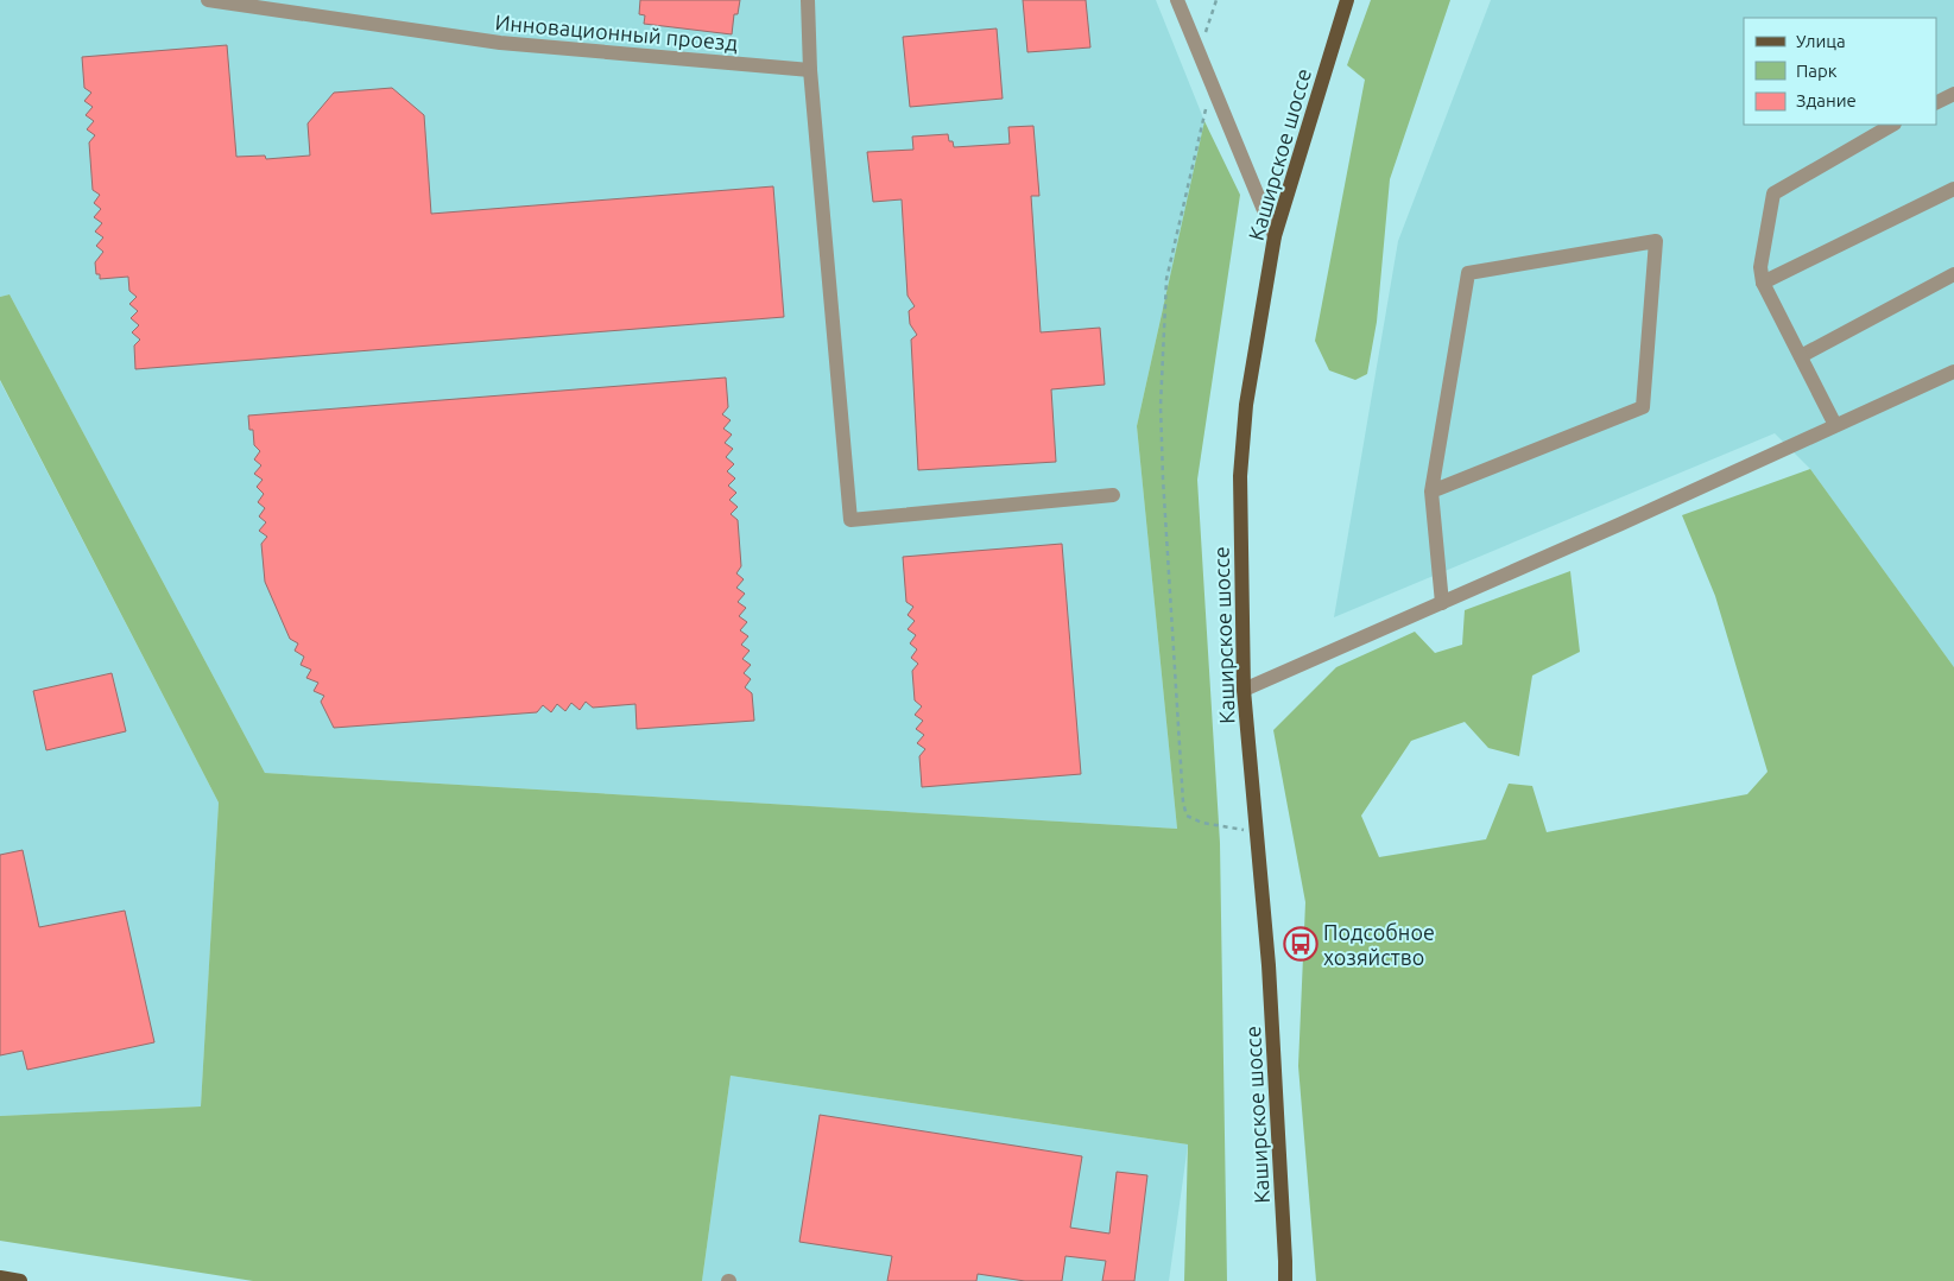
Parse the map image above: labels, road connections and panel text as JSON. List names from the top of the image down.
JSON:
{
  "streets": {
    "main road": ["Каширское шоссе"],
    "street": ["Инновационный проезд"]
  },
  "places": {
    "bus stop": ["Подсобное хозяйство"]
  },
  "legend": ["Улица", "Парк", "Здание"]
}
